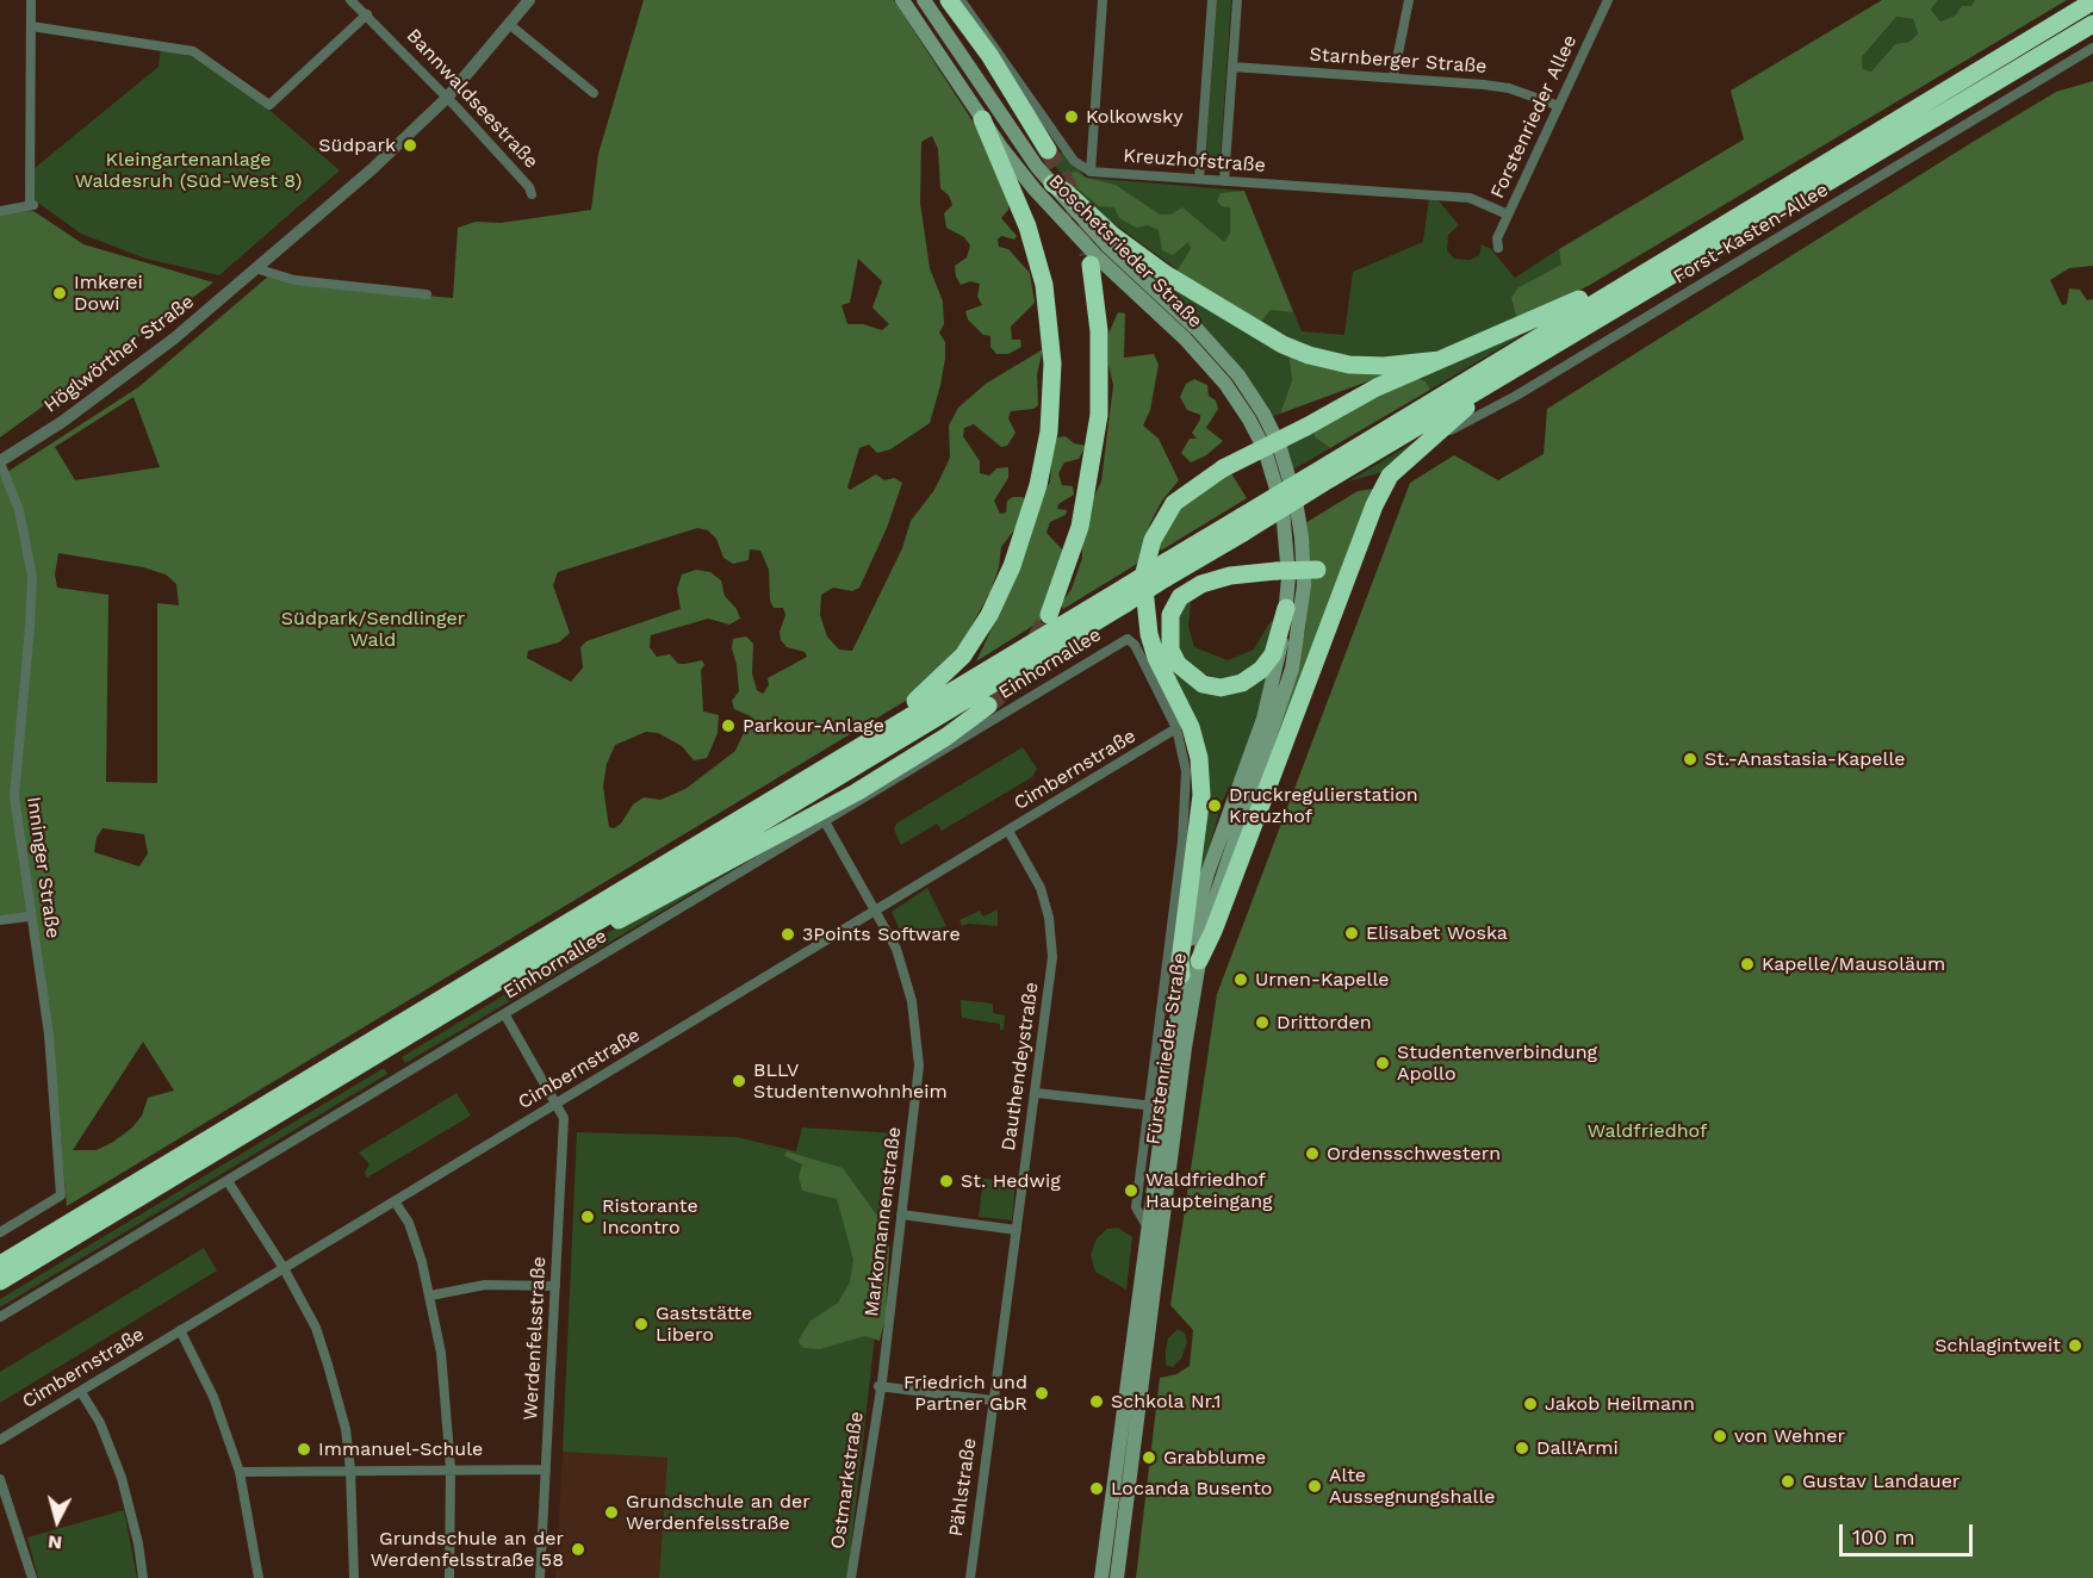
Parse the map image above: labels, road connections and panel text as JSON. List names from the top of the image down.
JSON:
{
  "streets": {
    "main road": ["Boschetsrieder Straße", "Fürstenrieder Straße"],
    "street": [
      "Starnberger Straße",
      "Bannwaldseestraße",
      "Forstenrieder Allee",
      "Kreuzhofstraße",
      "Forst-Kasten-Allee",
      "Höglwörther Straße",
      "Einhornallee",
      "Cimbernstraße",
      "Inninger Straße",
      "Dauthendeystraße",
      "Markomannenstraße",
      "Werdenfelsstraße",
      "Ostmarkstraße",
      "Pählstraße"
    ]
  },
  "crossings": [
    ["Starnberger Straße", "Forstenrieder Allee"],
    ["Bannwaldseestraße", "Höglwörther Straße"],
    ["Forstenrieder Allee", "Kreuzhofstraße"],
    ["Boschetsrieder Straße", "Fürstenrieder Straße"],
    ["Höglwörther Straße", "Inninger Straße"],
    ["Einhornallee", "Fürstenrieder Straße"],
    ["Einhornallee", "Markomannenstraße"],
    ["Cimbernstraße", "Fürstenrieder Straße"],
    ["Cimbernstraße", "Dauthendeystraße"],
    ["Cimbernstraße", "Markomannenstraße"],
    ["Cimbernstraße", "Werdenfelsstraße"],
    ["Dauthendeystraße", "Pählstraße"],
    ["Markomannenstraße", "Ostmarkstraße"]
  ],
  "parks": ["Kleingartenanlage Waldesruh (Süd-West 8)", "Südpark/Sendlinger Wald", "Waldfriedhof"],
  "places": [
    "Kolkowsky",
    "Südpark",
    "Imkerei Dowi",
    "Parkour-Anlage",
    "St.-Anastasia-Kapelle",
    "Druckregulierstation Kreuzhof",
    "Elisabet Woska",
    "3Points Software",
    "Kapelle/Mausoläum",
    "Urnen-Kapelle",
    "Drittorden",
    "Studentenverbindung Apollo",
    "BLLV Studentenwohnheim",
    "Ordensschwestern",
    "St. Hedwig",
    "Waldfriedhof Haupteingang",
    "Ristorante Incontro",
    "Gaststätte Libero",
    "Schlagintweit",
    "Friedrich und Partner GbR",
    "Schkola Nr.1",
    "Jakob Heilmann",
    "von Wehner",
    "Dall'Armi",
    "Immanuel-Schule",
    "Grabblume",
    "Gustav Landauer",
    "Alte Aussegnungshalle",
    "Locanda Busento",
    "Grundschule an der Werdenfelsstraße",
    "Grundschule an der Werdenfelsstraße 58"
  ],
  "scale_bar": "100 m",
  "north": "bottom"
}
